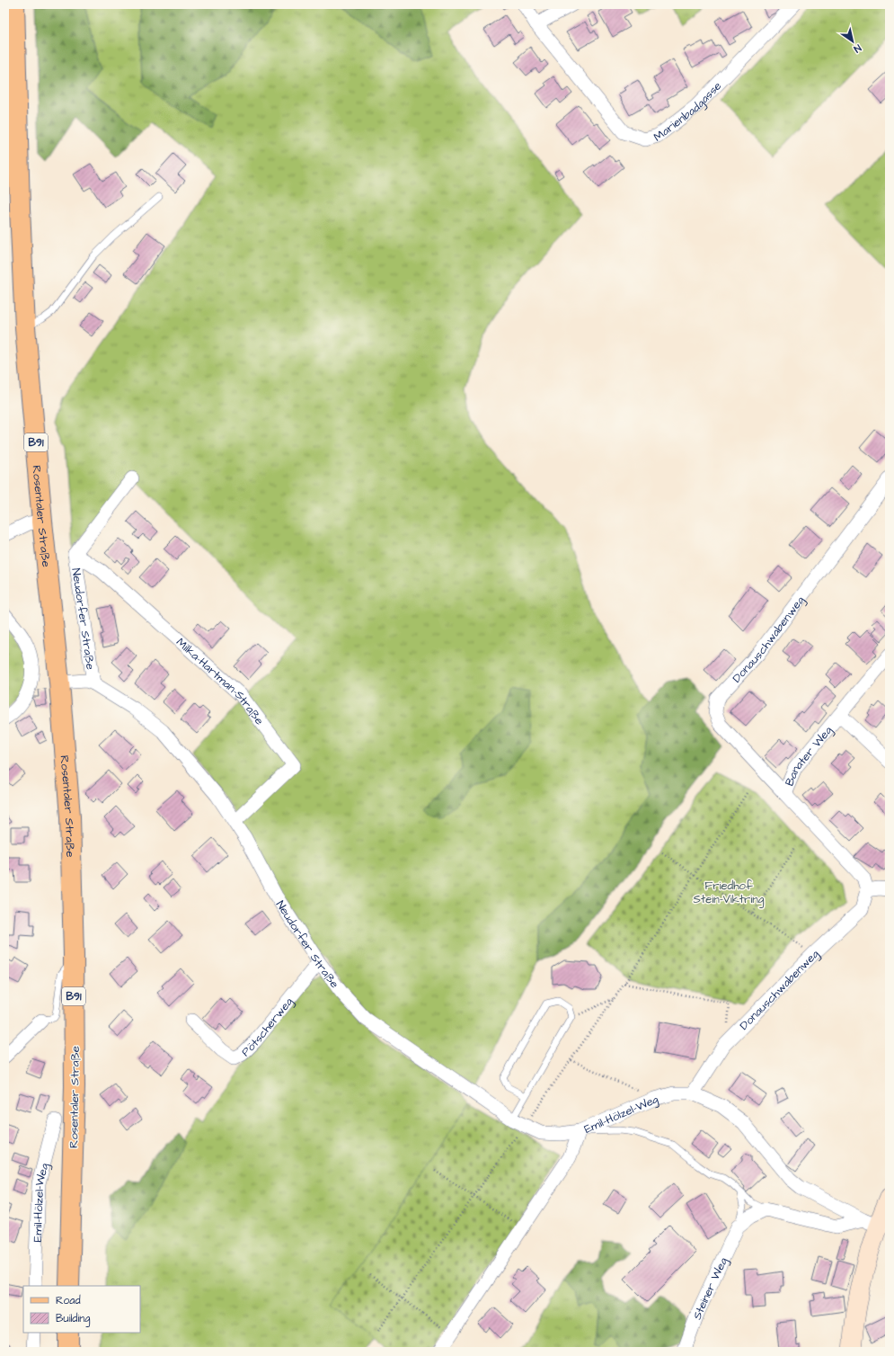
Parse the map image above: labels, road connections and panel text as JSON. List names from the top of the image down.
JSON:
{
  "streets": {
    "main road": ["B91", "Rosentaler Straße"],
    "street": [
      "Marienbadgasse",
      "Neudorfer Straße",
      "Donauschwabenweg",
      "Milka-Hartman-Straße",
      "Banater Weg",
      "Pötscherweg",
      "Emil-Hölzel-Weg",
      "Steiner Weg"
    ]
  },
  "crossings": [
    ["Rosentaler Straße", "Neudorfer Straße"],
    ["Neudorfer Straße", "Milka-Hartman-Straße"],
    ["Neudorfer Straße", "Pötscherweg"],
    ["Neudorfer Straße", "Emil-Hölzel-Weg"],
    ["Donauschwabenweg", "Banater Weg"],
    ["Donauschwabenweg", "Emil-Hölzel-Weg"]
  ],
  "parks": ["Friedhof Stein-Viktring"],
  "legend": ["Road", "Building"],
  "north": "bottom right"
}
